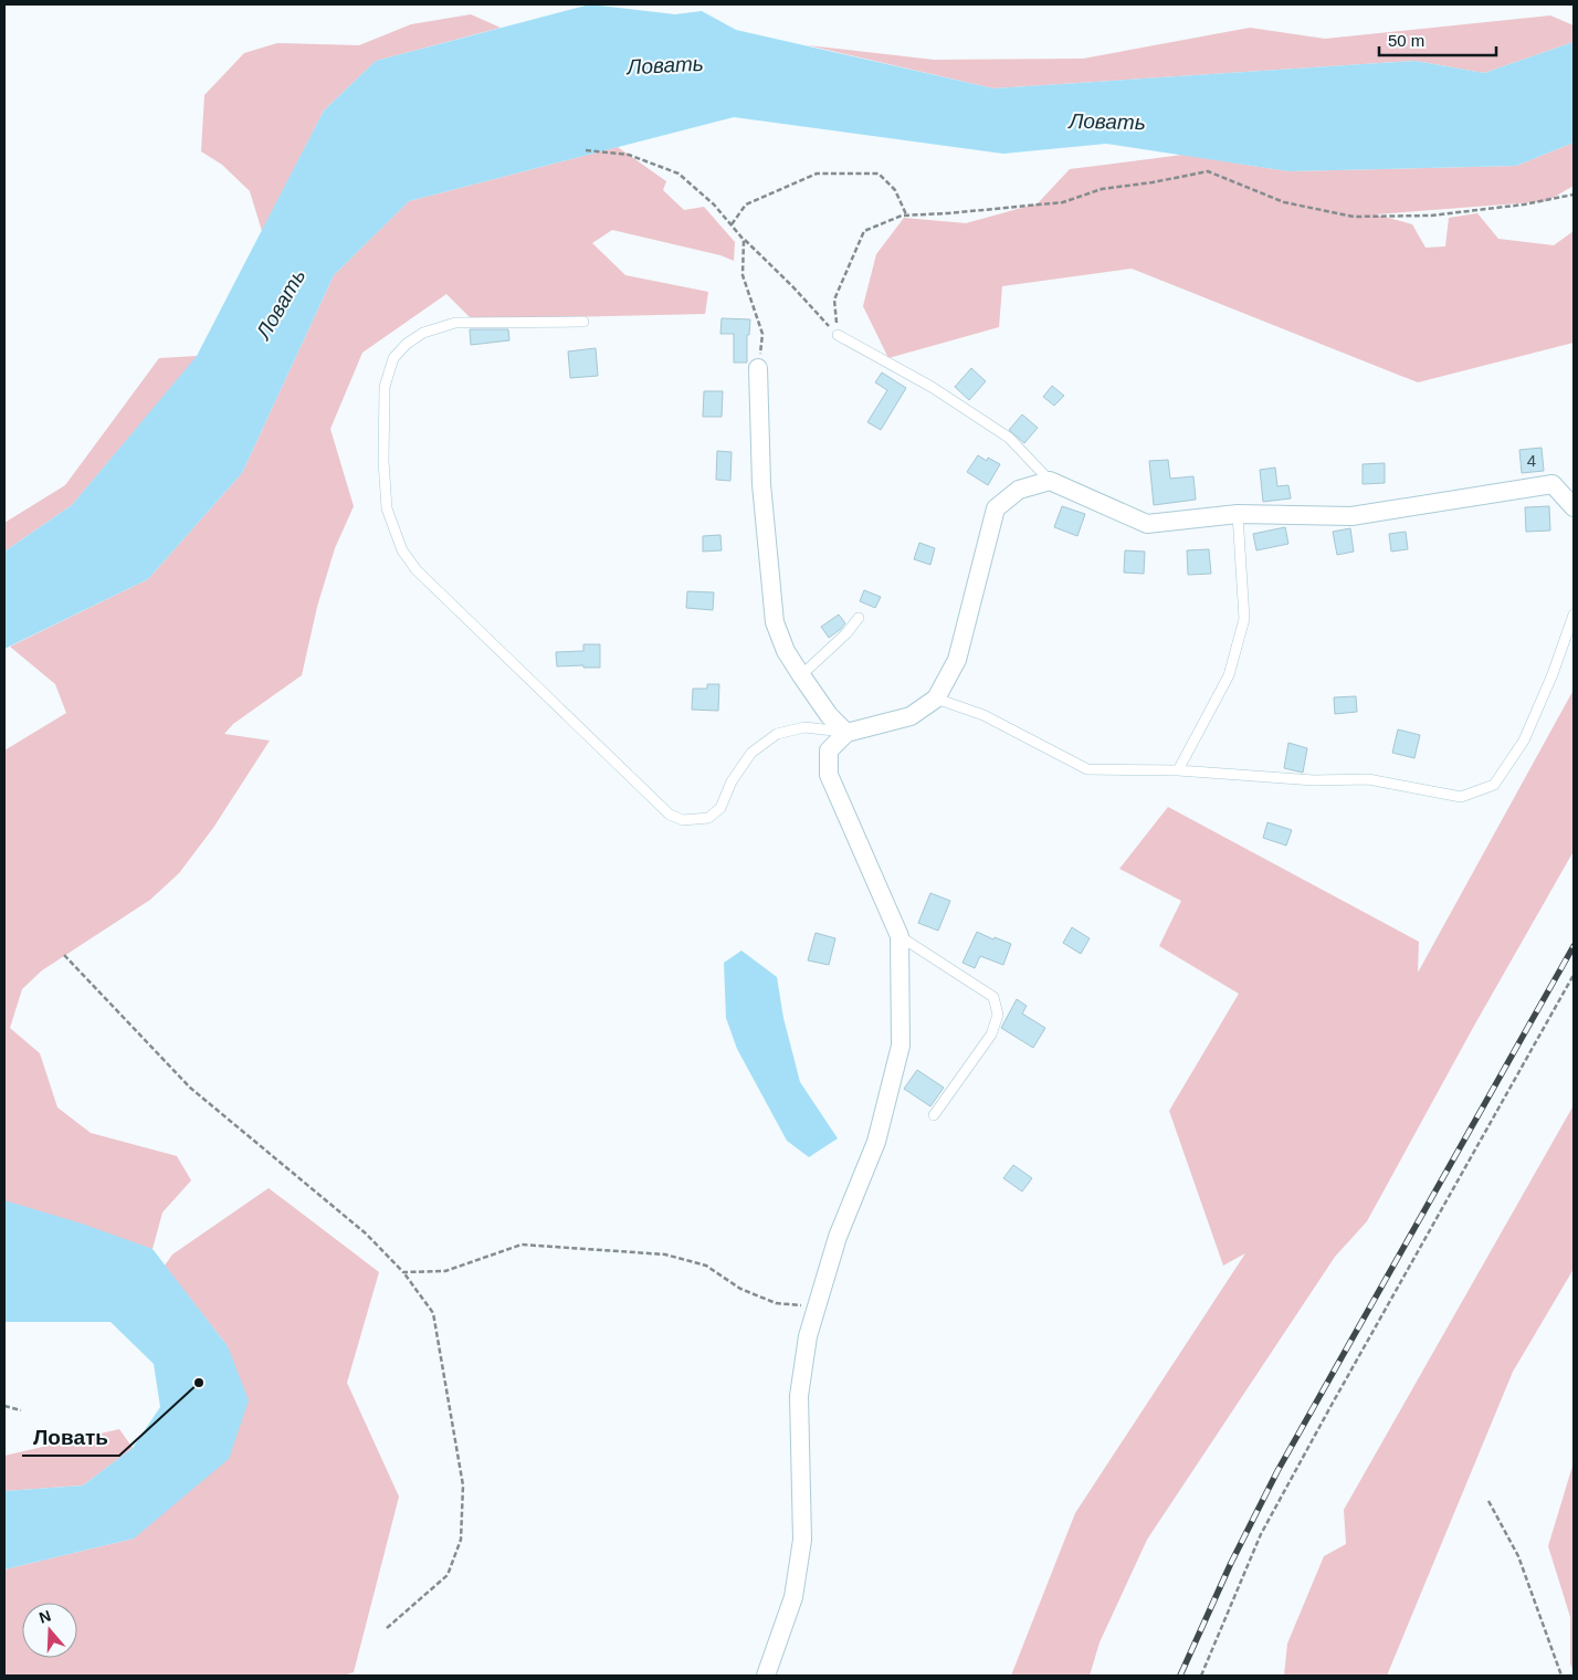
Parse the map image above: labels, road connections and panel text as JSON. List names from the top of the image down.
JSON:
{
  "water": ["Ловать"],
  "places": ["Ловать"],
  "house_numbers": ["4"],
  "scale_bar": "50 m",
  "north": "top"
}
